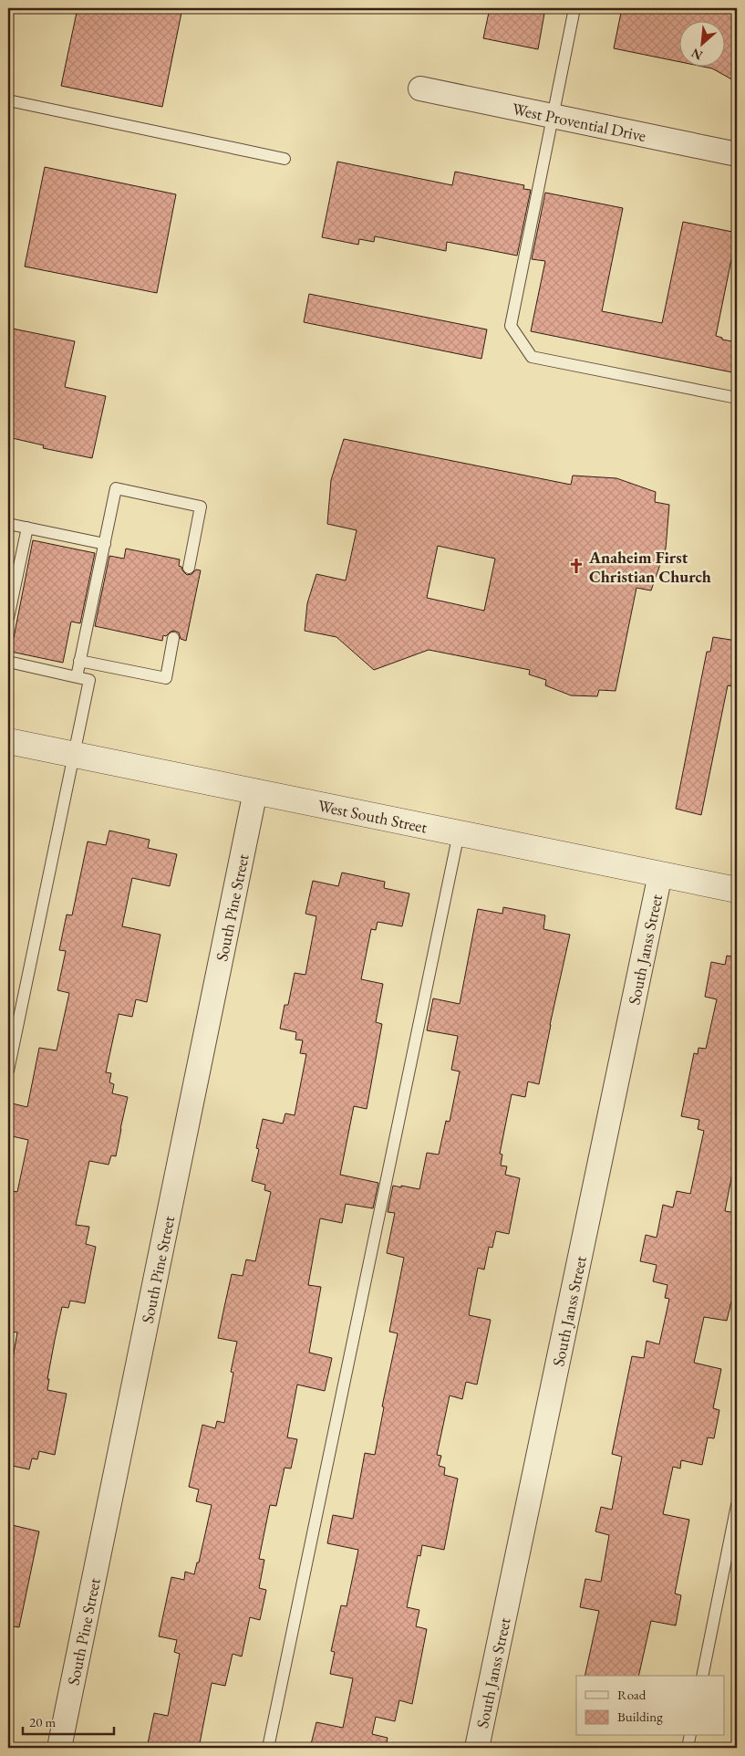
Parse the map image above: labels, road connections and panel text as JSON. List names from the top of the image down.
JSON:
{
  "streets": {
    "street": [
      "West Provential Drive",
      "West South Street",
      "South Pine Street",
      "South Janss Street"
    ]
  },
  "crossings": [
    ["West South Street", "South Pine Street"],
    ["West South Street", "South Janss Street"]
  ],
  "places": {
    "church": ["Anaheim First Christian Church"]
  },
  "legend": ["Road", "Building"],
  "scale_bar": "20 m",
  "north": "bottom left"
}
